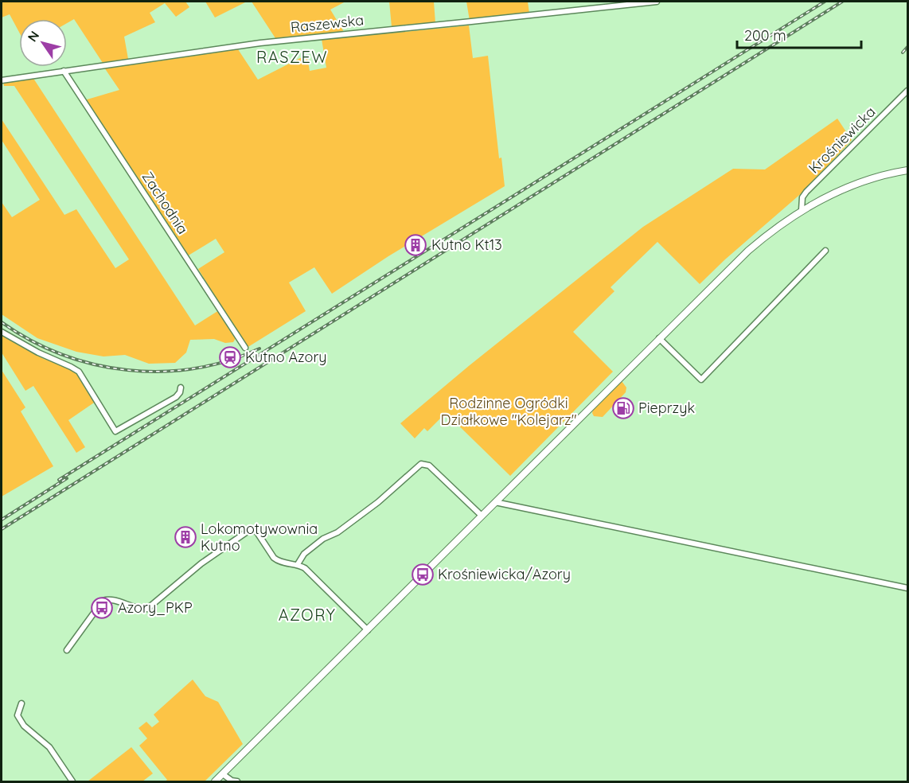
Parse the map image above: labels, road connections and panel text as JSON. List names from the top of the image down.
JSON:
{
  "streets": {
    "street": ["Raszewska", "Krośniewicka", "Zachodnia"]
  },
  "crossings": [
    ["Raszewska", "Zachodnia"]
  ],
  "districts": ["RASZEW", "AZORY"],
  "parks": ["Rodzinne Ogródki Działkowe \"Kolejarz\""],
  "places": {
    "building": ["Kutno Kt13", "Lokomotywownia Kutno"],
    "station": ["Kutno Azory"],
    "fuel station": ["Pieprzyk"],
    "bus stop": ["Krośniewicka/Azory", "Azory_PKP"]
  },
  "scale_bar": "200 m",
  "north": "top left"
}
